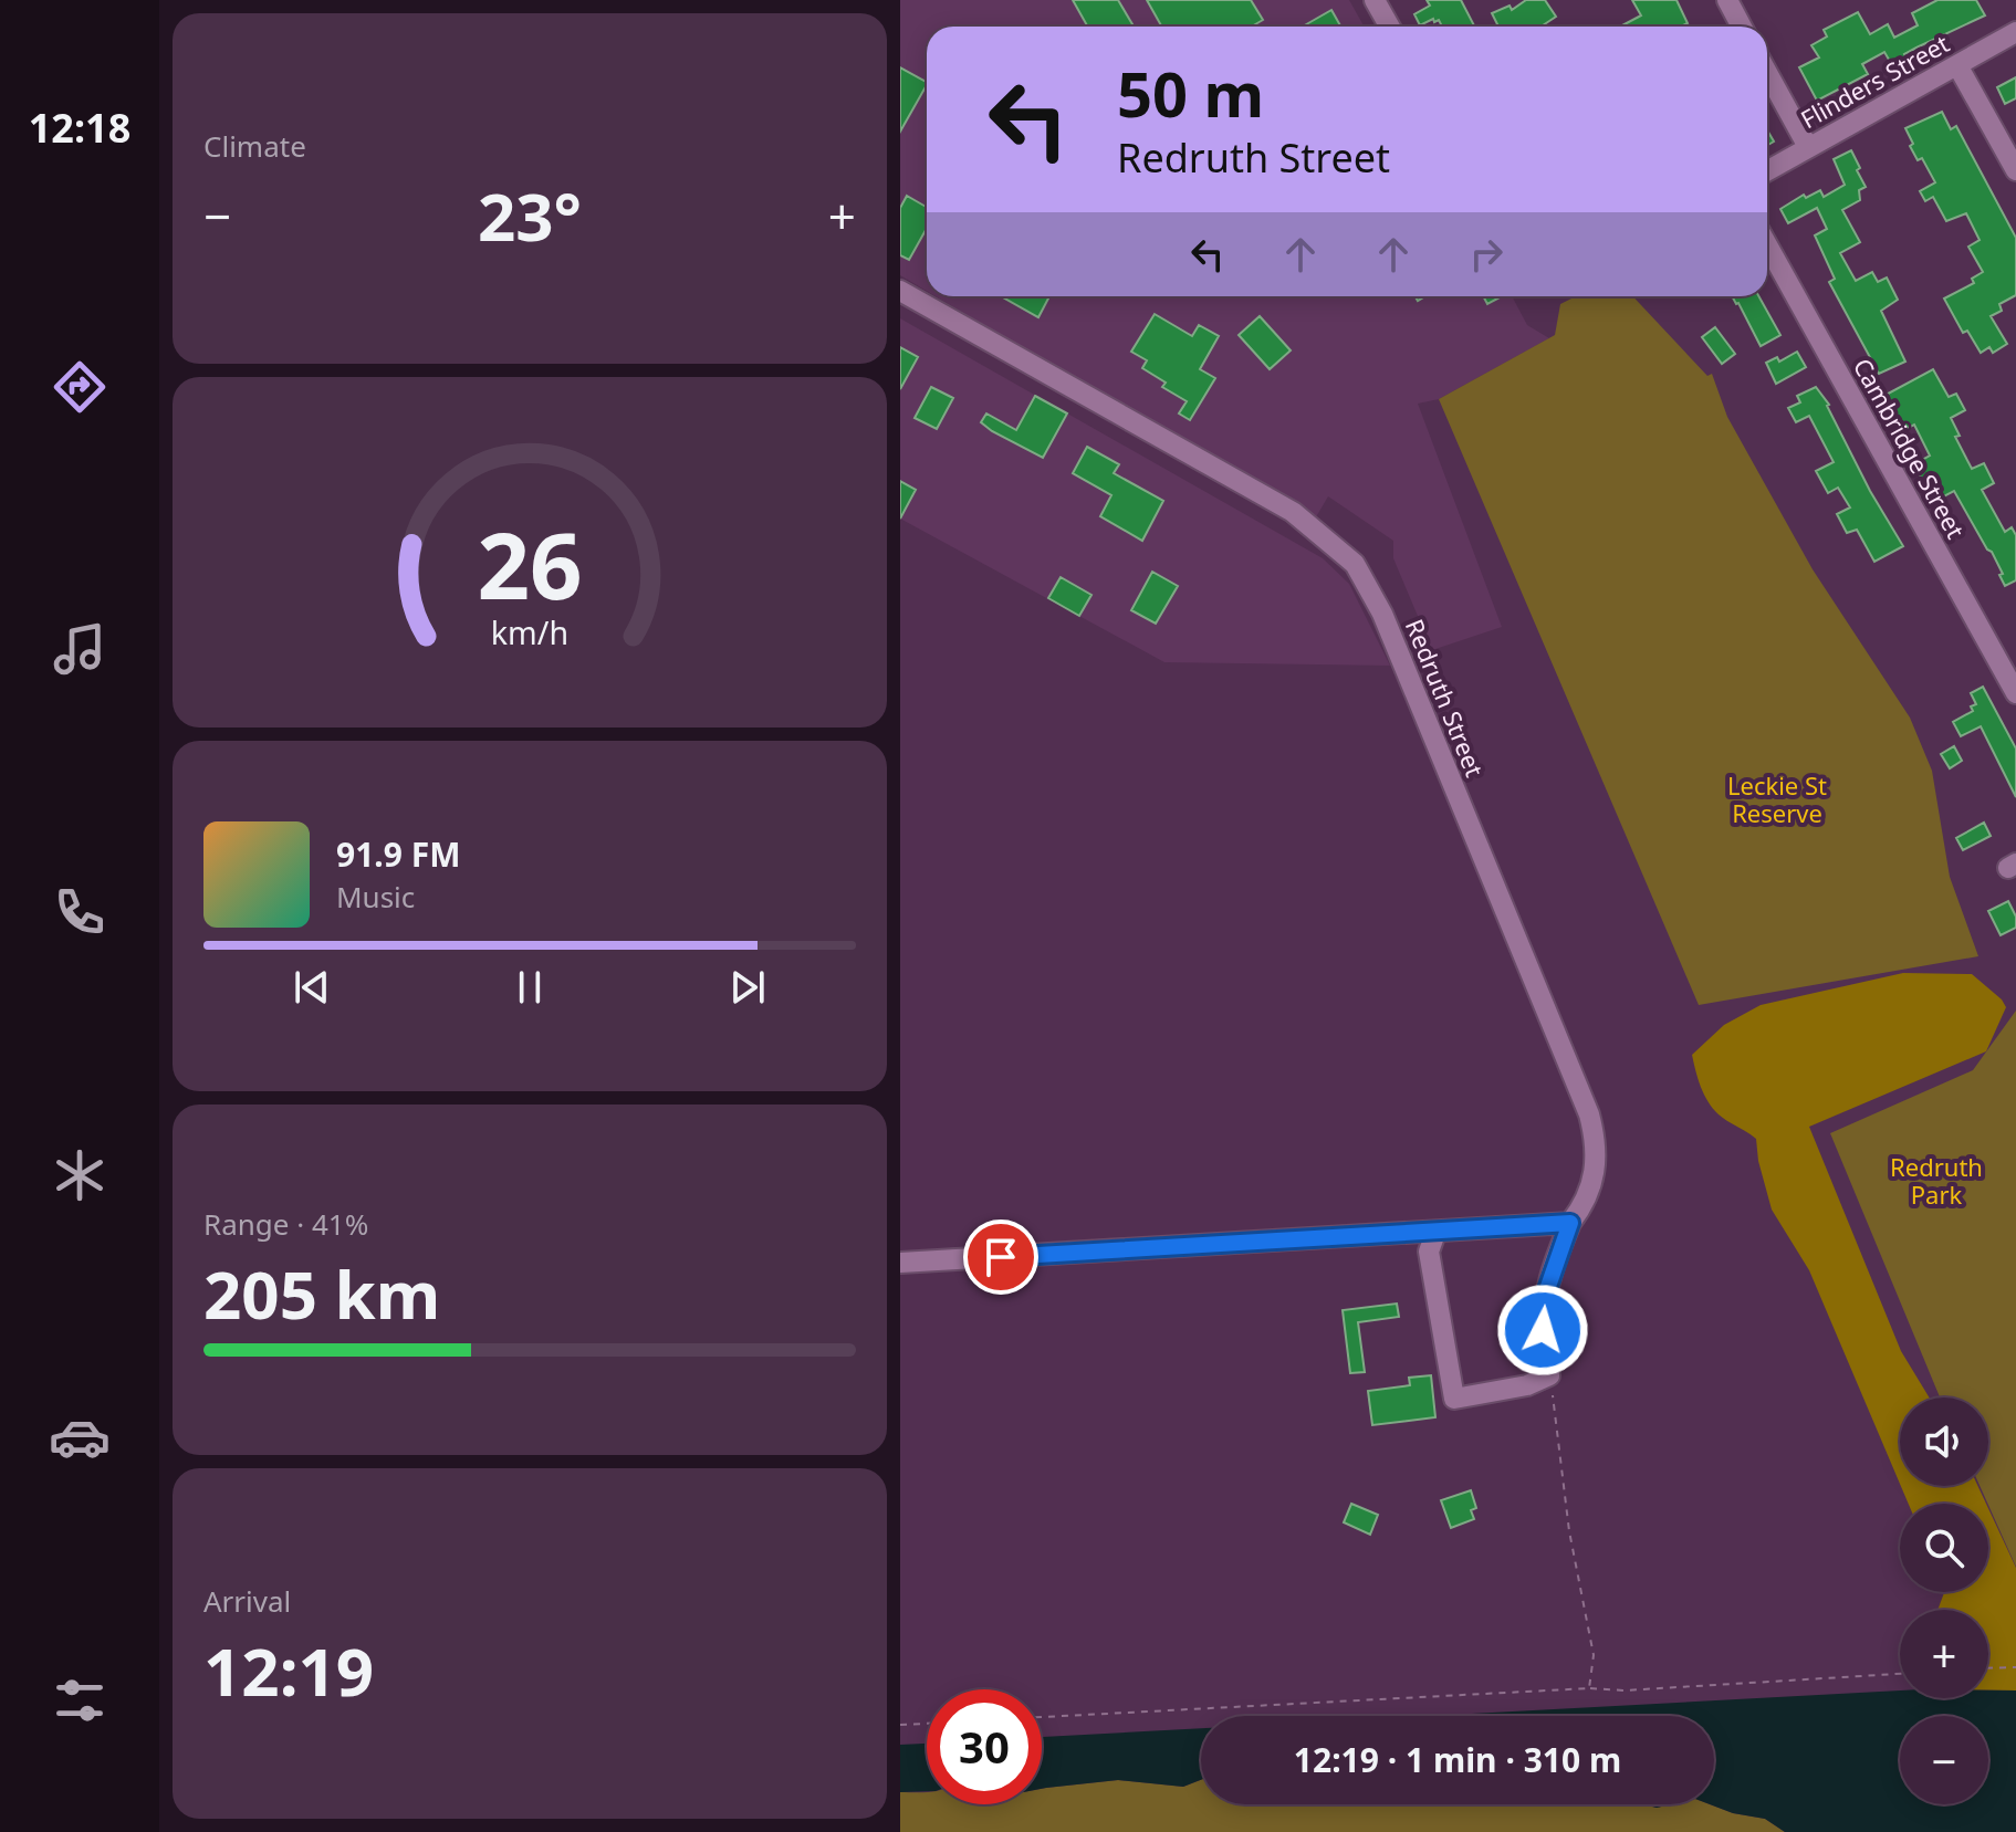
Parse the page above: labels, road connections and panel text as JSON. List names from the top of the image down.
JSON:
{
  "streets": {
    "street": ["Flinders Street", "Cambridge Street", "Redruth Street"]
  },
  "parks": ["Leckie St Reserve", "Redruth Park"],
  "page": {
    "tabs": "12:18",
    "tile": [
      "Climate",
      ["Range · 41%", "205 km"],
      ["Arrival", "12:19"]
    ],
    "turn": ["50 m", "Redruth Street"],
    "heat": ["−", "23°", "+"],
    "song": ["91.9 FM", "Music"],
    "map_buttons": ["+", "−"],
    "limit": "30",
    "trip": "12:19 · 1 min · 310 m",
    "gauge": ["26", "km/h"]
  }
}
